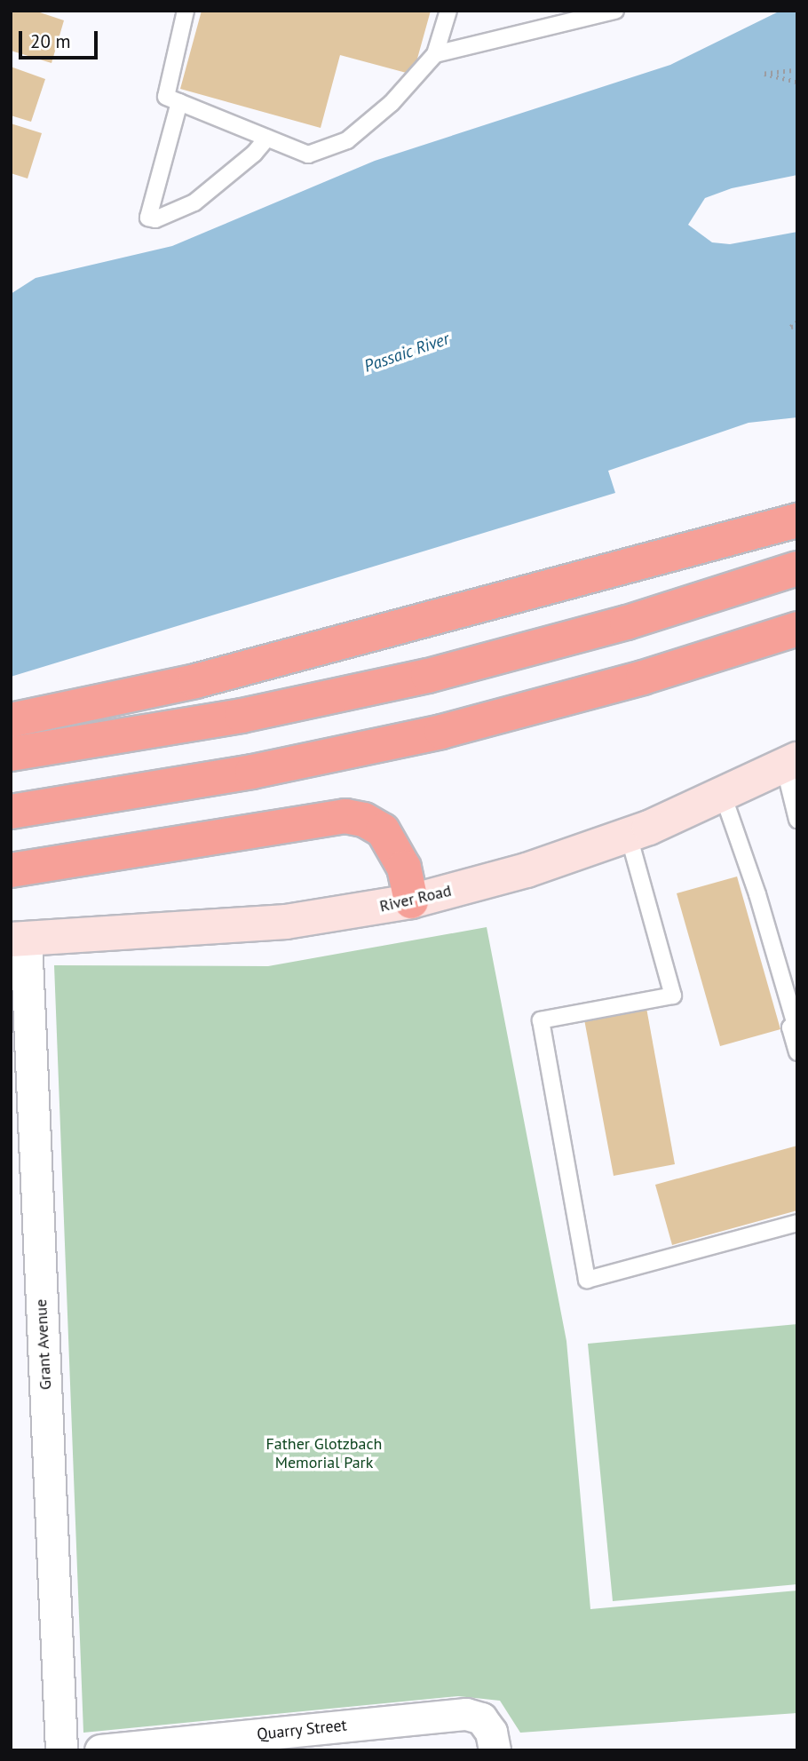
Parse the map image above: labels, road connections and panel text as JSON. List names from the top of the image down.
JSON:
{
  "streets": {
    "main road": ["River Road"],
    "street": ["Grant Avenue", "Quarry Street"]
  },
  "crossings": [
    ["River Road", "Grant Avenue"]
  ],
  "water": ["Passaic River"],
  "parks": ["Father Glotzbach Memorial Park"],
  "scale_bar": "20 m"
}
